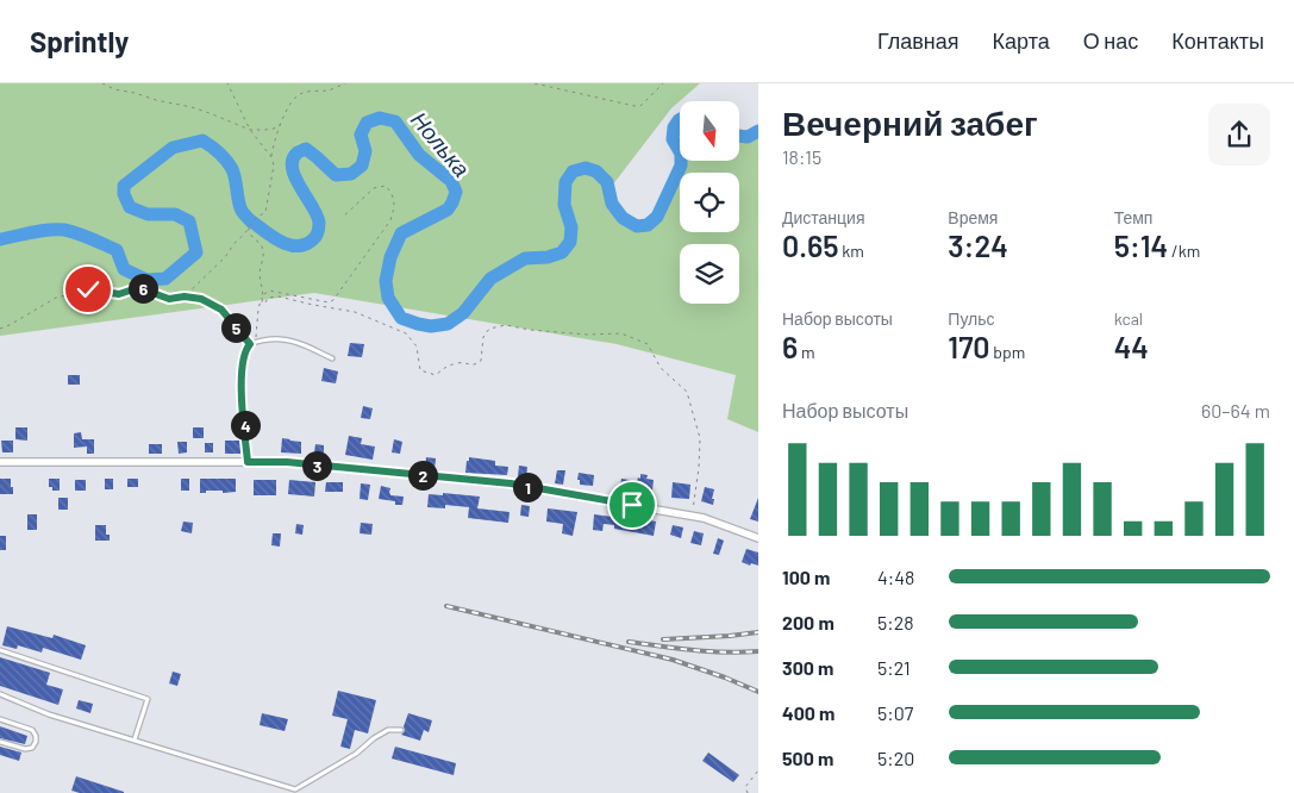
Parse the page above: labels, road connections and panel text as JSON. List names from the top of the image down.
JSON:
{
  "water": ["Нолька"],
  "north": "bottom",
  "page": {
    "header": "Sprintly",
    "nav": [
      "Главная",
      "Карта",
      "О нас",
      "Контакты"
    ],
    "heading": ["Вечерний забег", "18:15"],
    "stats": [
      ["Дистанция", "0.65 km"],
      ["Время", "3:24"],
      ["Темп", "5:14 /km"],
      ["Набор высоты", "6 m"],
      ["Пульс", "170 bpm"],
      ["kcal", "44"]
    ],
    "pins": [
      "6",
      "5",
      "4",
      "3",
      "2",
      "1"
    ],
    "chart": ["Набор высоты", "60–64 m"],
    "list": [
      {
        "name": "100 m",
        "note": "4:48"
      },
      {
        "name": "200 m",
        "note": "5:28"
      },
      {
        "name": "300 m",
        "note": "5:21"
      },
      {
        "name": "400 m",
        "note": "5:07"
      },
      {
        "name": "500 m",
        "note": "5:20"
      }
    ]
  }
}
